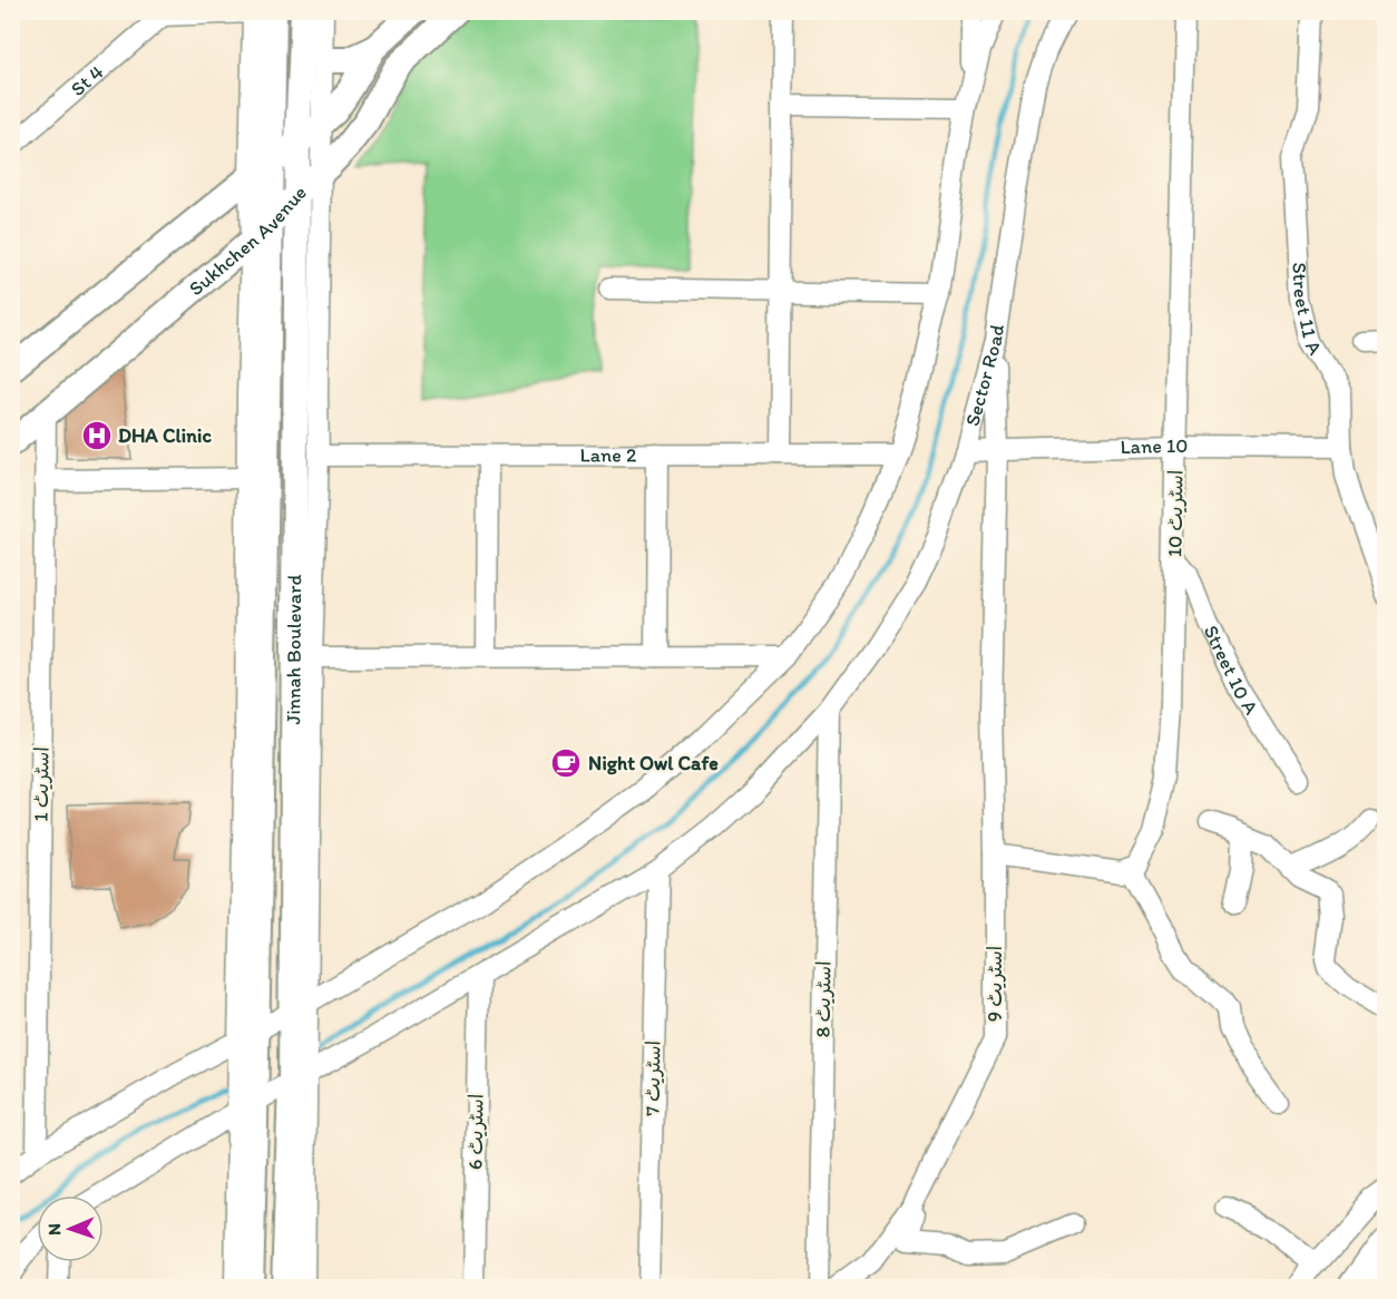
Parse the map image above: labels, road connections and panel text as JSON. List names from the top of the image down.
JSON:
{
  "streets": {
    "street": [
      "St 4",
      "Sukhchen Avenue",
      "Street 11 A",
      "Sector Road",
      "Lane 10",
      "Lane 2",
      "اسٹریٹ 10",
      "Jinnah Boulevard",
      "Street 10 A",
      "اسٹریٹ 1",
      "اسٹریٹ 9",
      "اسٹریٹ 8",
      "اسٹریٹ 7",
      "اسٹریٹ 6"
    ]
  },
  "crossings": [
    ["Sukhchen Avenue", "Jinnah Boulevard"],
    ["Sukhchen Avenue", "اسٹریٹ 1"],
    ["Street 11 A", "Lane 10"],
    ["Sector Road", "Lane 10"],
    ["Sector Road", "Jinnah Boulevard"],
    ["Sector Road", "اسٹریٹ 9"],
    ["Sector Road", "اسٹریٹ 8"],
    ["Sector Road", "اسٹریٹ 7"],
    ["Sector Road", "اسٹریٹ 6"],
    ["Lane 10", "اسٹریٹ 10"],
    ["Lane 10", "اسٹریٹ 9"],
    ["اسٹریٹ 10", "Street 10 A"]
  ],
  "places": {
    "hospital": ["DHA Clinic"],
    "cafe": ["Night Owl Cafe"]
  },
  "north": "left"
}
